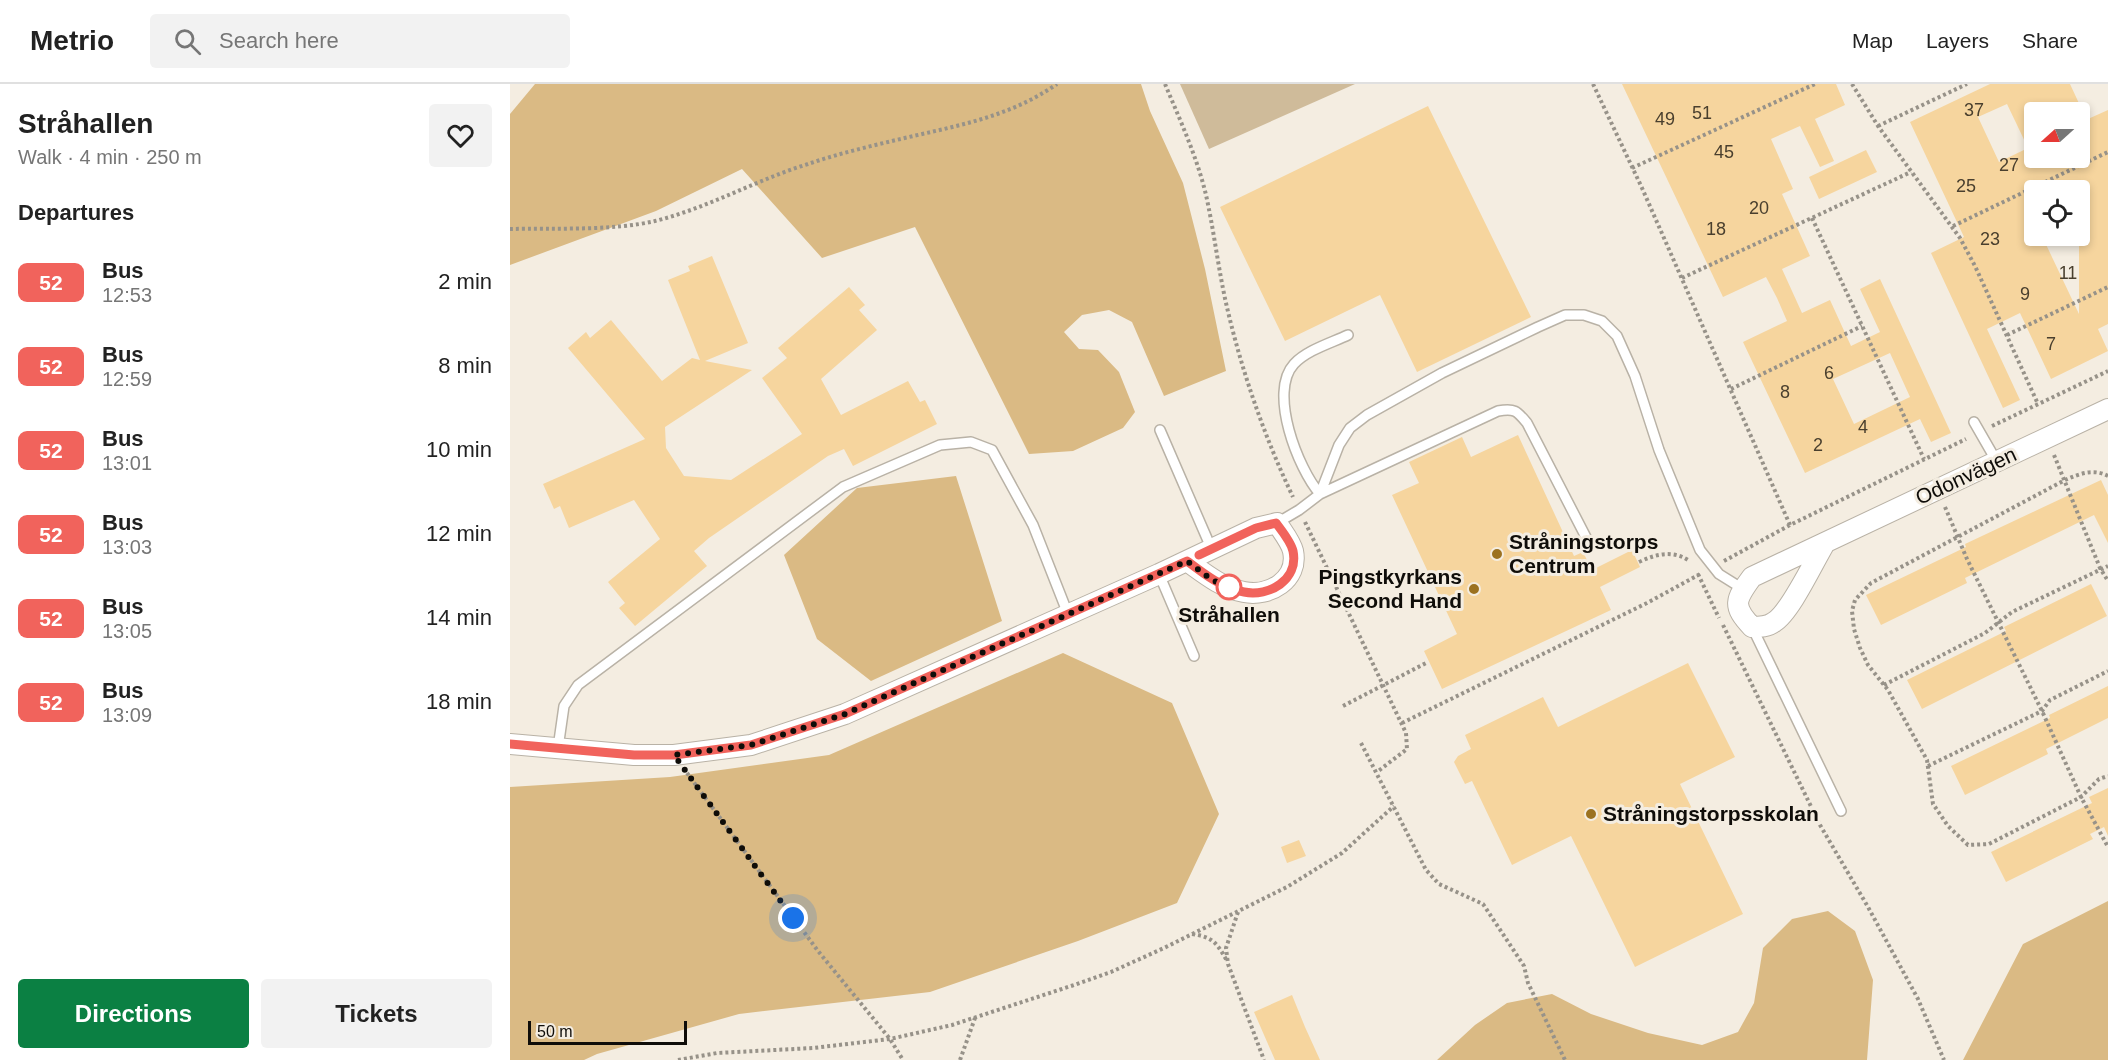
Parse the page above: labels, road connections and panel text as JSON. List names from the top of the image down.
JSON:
{
  "streets": {
    "street": ["Odonvägen"]
  },
  "places": [
    "Stråningstorps Centrum",
    "Stråhallen",
    "Pingstkyrkans Second Hand",
    "Stråningstorpsskolan"
  ],
  "lines": ["bus line 52"],
  "house_numbers": [
    "37",
    "51",
    "49",
    "45",
    "27",
    "25",
    "20",
    "18",
    "23",
    "11",
    "9",
    "7",
    "6",
    "8",
    "4",
    "2"
  ],
  "scale_bar": "50 m",
  "north": "left",
  "page": {
    "header": "Metrio",
    "search": "Search here",
    "nav": ["Map", "Layers", "Share"],
    "heading": [
      ["Stråhallen", "Walk · 4 min · 250 m"],
      "Departures"
    ],
    "list": [
      {
        "mark": "52",
        "name": "Bus",
        "note": "12:53",
        "value": "2 min"
      },
      {
        "mark": "52",
        "name": "Bus",
        "note": "12:59",
        "value": "8 min"
      },
      {
        "mark": "52",
        "name": "Bus",
        "note": "13:01",
        "value": "10 min"
      },
      {
        "mark": "52",
        "name": "Bus",
        "note": "13:03",
        "value": "12 min"
      },
      {
        "mark": "52",
        "name": "Bus",
        "note": "13:05",
        "value": "14 min"
      },
      {
        "mark": "52",
        "name": "Bus",
        "note": "13:09",
        "value": "18 min"
      }
    ],
    "buttons": ["Directions", "Tickets"],
    "scale": "50 m"
  }
}
